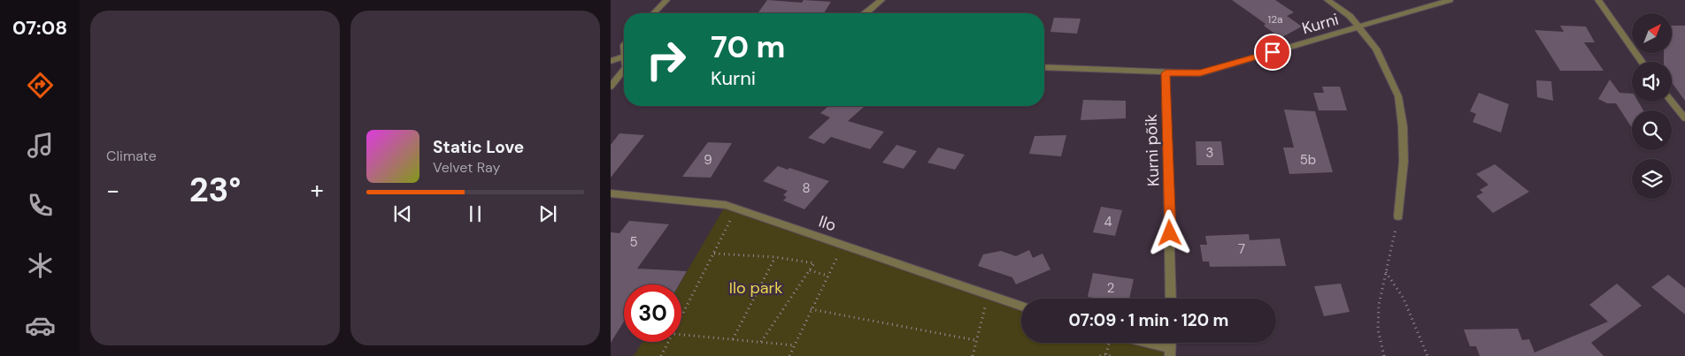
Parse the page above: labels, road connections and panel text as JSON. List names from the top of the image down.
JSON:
{
  "streets": {
    "street": ["Kurni", "Kurni põik", "Ilo"]
  },
  "crossings": [
    ["Kurni", "Kurni põik"]
  ],
  "parks": ["Ilo park"],
  "house_numbers": [
    "12a",
    "3",
    "9",
    "5b",
    "8",
    "4",
    "5",
    "7",
    "2"
  ],
  "north": "top right",
  "page": {
    "tabs": "07:08",
    "tile": "Climate",
    "turn": ["70 m", "Kurni"],
    "song": ["Static Love", "Velvet Ray"],
    "heat": ["−", "23°", "+"],
    "limit": "30",
    "trip": "07:09 · 1 min · 120 m"
  }
}
